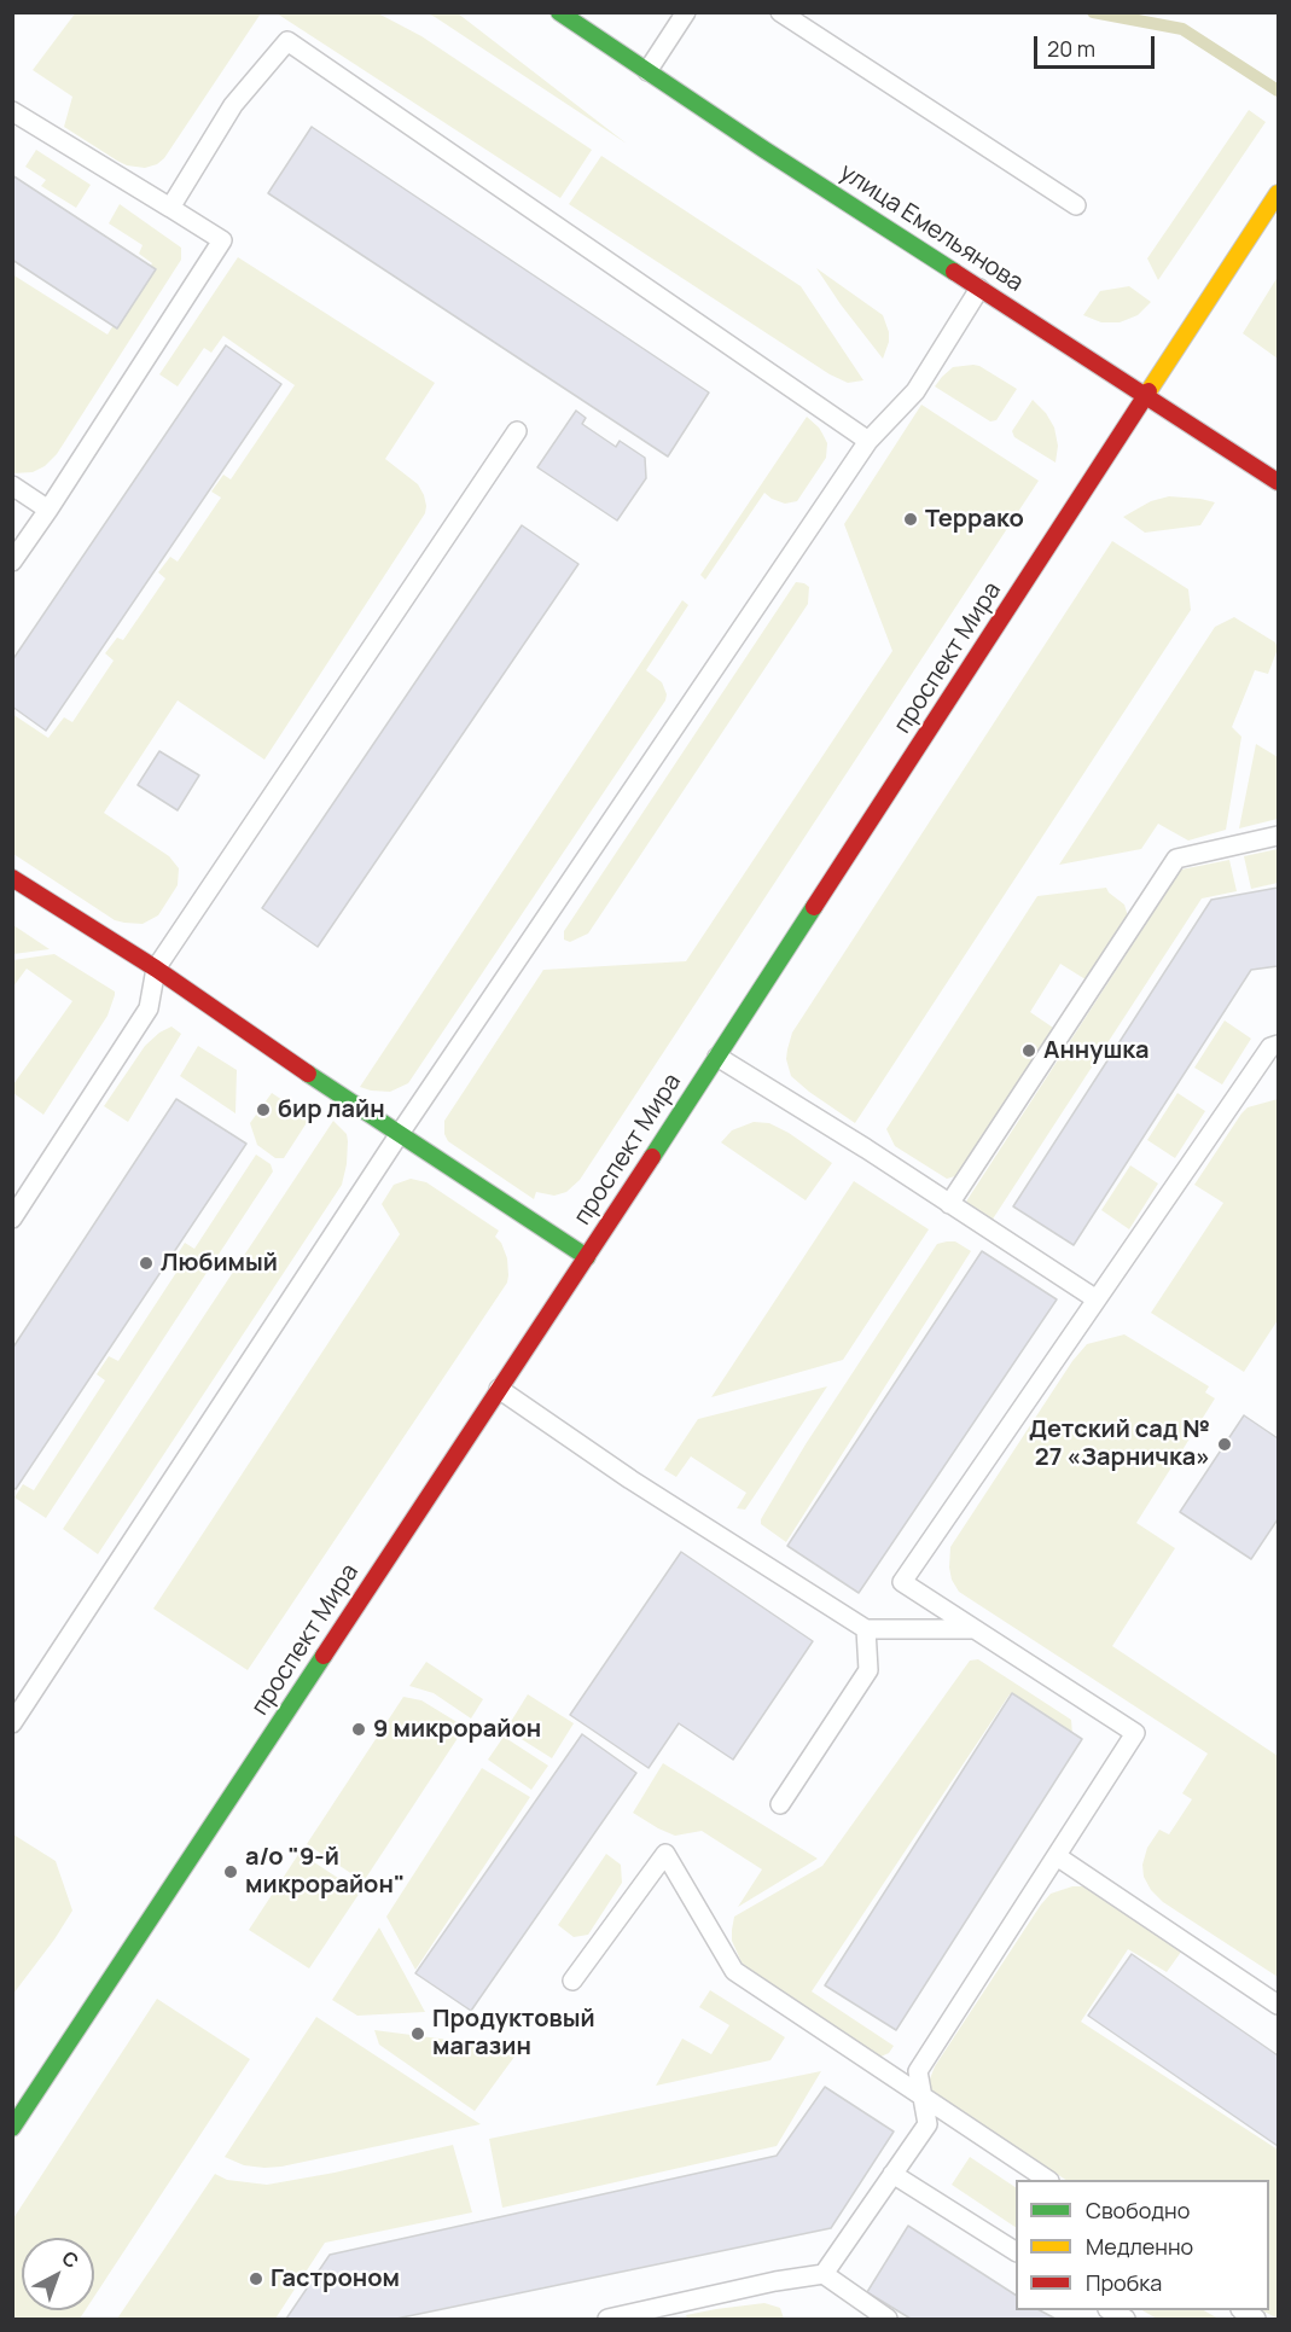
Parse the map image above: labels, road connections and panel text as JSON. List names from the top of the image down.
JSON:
{
  "streets": {
    "main road": ["улица Емельянова", "проспект Мира"]
  },
  "crossings": [
    ["улица Емельянова", "проспект Мира"]
  ],
  "places": [
    "Террако",
    "Аннушка",
    "бир лайн",
    "Любимый",
    "Детский сад № 27 «Зарничка»",
    "9 микрорайон",
    "а/о \"9-й микрорайон\"",
    "Продуктовый магазин",
    "Гастроном"
  ],
  "legend": ["Свободно", "Медленно", "Пробка"],
  "scale_bar": "20 m",
  "north": "top right"
}
